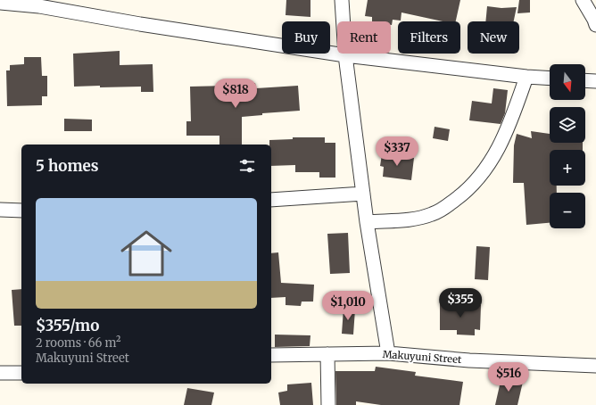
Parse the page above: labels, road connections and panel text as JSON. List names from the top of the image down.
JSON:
{
  "streets": {
    "street": ["Makuyuni Street"]
  },
  "north": "bottom",
  "page": {
    "chip": [
      "Buy",
      "Rent",
      "Filters",
      "New"
    ],
    "map_buttons": ["+", "−"],
    "price": [
      "$818",
      "$337",
      "$355",
      "$1,010",
      "$516"
    ],
    "heading": "5 homes",
    "list": [
      {
        "name": "$355/mo",
        "note": "2 rooms · 66 m² · Makuyuni Street"
      }
    ]
  }
}
